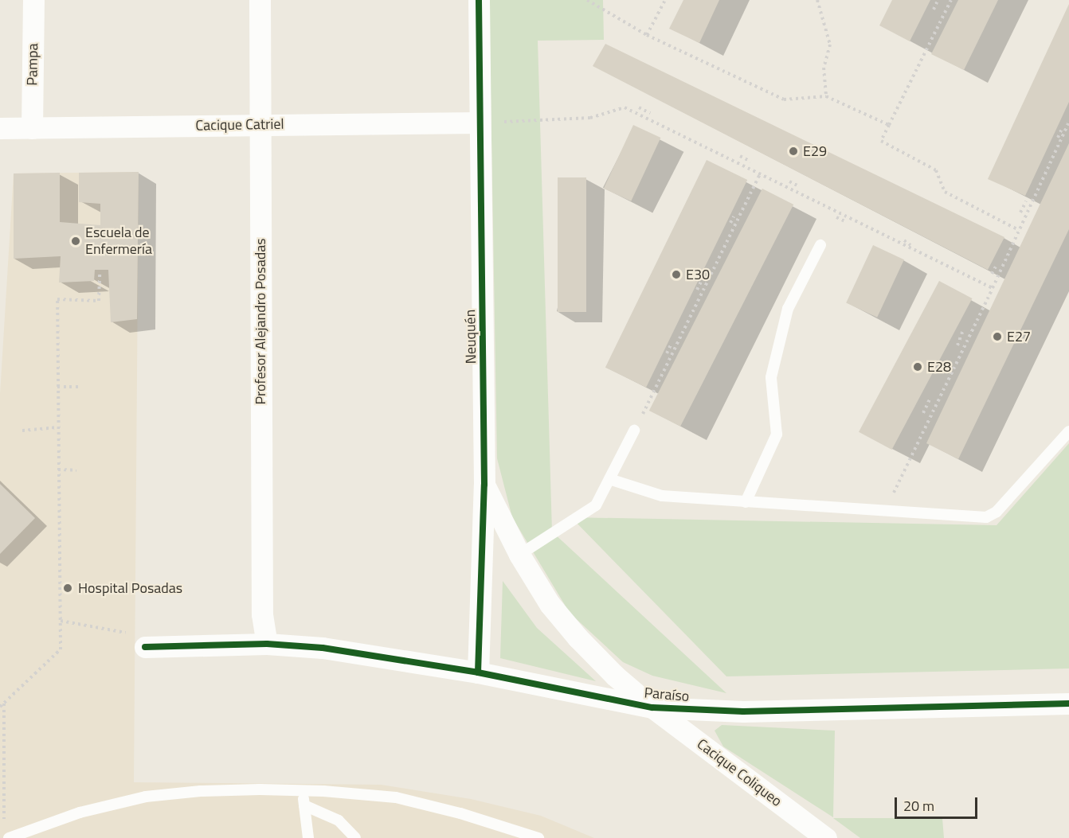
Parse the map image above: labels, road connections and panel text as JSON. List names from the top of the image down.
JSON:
{
  "streets": {
    "street": [
      "Pampa",
      "Cacique Catriel",
      "Profesor Alejandro Posadas",
      "Neuquén",
      "Paraíso",
      "Cacique Coliqueo"
    ]
  },
  "crossings": [
    ["Pampa", "Cacique Catriel"],
    ["Cacique Catriel", "Profesor Alejandro Posadas"],
    ["Cacique Catriel", "Neuquén"],
    ["Profesor Alejandro Posadas", "Paraíso"],
    ["Neuquén", "Paraíso"],
    ["Neuquén", "Cacique Coliqueo"],
    ["Paraíso", "Cacique Coliqueo"]
  ],
  "places": [
    "E29",
    "Escuela de Enfermería",
    "E30",
    "E27",
    "E28",
    "Hospital Posadas"
  ],
  "scale_bar": "20 m"
}
